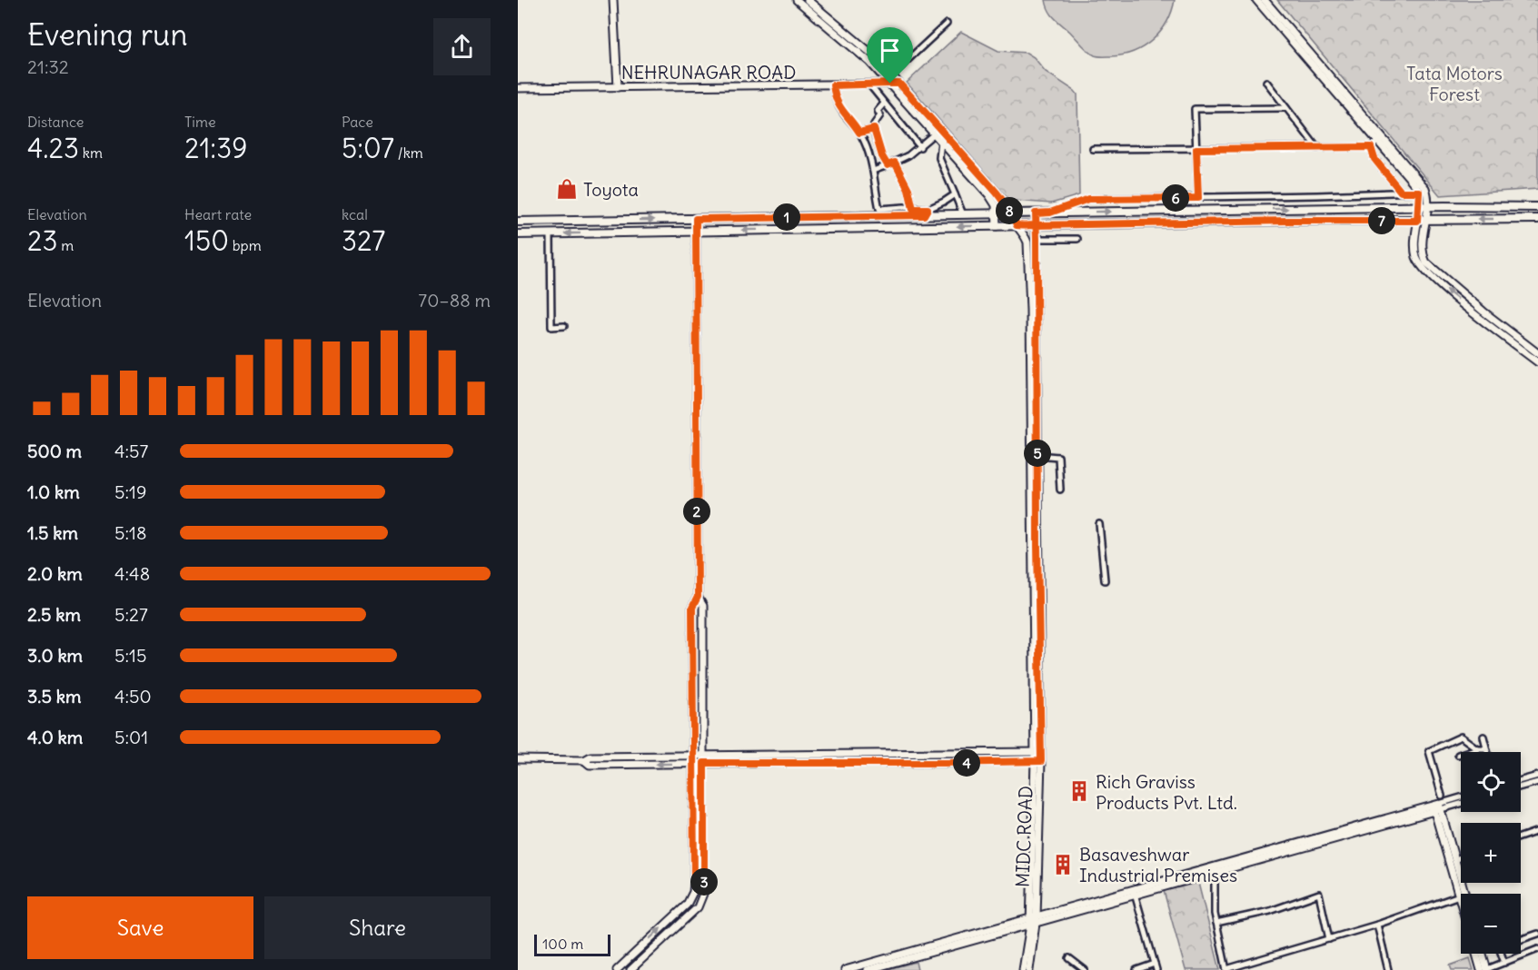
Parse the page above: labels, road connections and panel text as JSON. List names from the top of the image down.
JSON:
{
  "streets": {
    "street": ["NEHRUNAGAR ROAD", "MIDC ROAD"]
  },
  "parks": ["Tata Motors Forest"],
  "places": {
    "shop": ["Toyota"],
    "building": ["Rich Graviss Products Pvt. Ltd.", "Basaveshwar Industrial Premises"]
  },
  "scale_bar": "100 m",
  "page": {
    "heading": ["Evening run", "21:32"],
    "stats": [
      ["Distance", "4.23 km"],
      ["Time", "21:39"],
      ["Pace", "5:07 /km"],
      ["Elevation", "23 m"],
      ["Heart rate", "150 bpm"],
      ["kcal", "327"]
    ],
    "pins": [
      "6",
      "8",
      "1",
      "7",
      "5",
      "2",
      "4",
      "3"
    ],
    "chart": ["Elevation", "70–88 m"],
    "list": [
      {
        "name": "500 m",
        "note": "4:57"
      },
      {
        "name": "1.0 km",
        "note": "5:19"
      },
      {
        "name": "1.5 km",
        "note": "5:18"
      },
      {
        "name": "2.0 km",
        "note": "4:48"
      },
      {
        "name": "2.5 km",
        "note": "5:27"
      },
      {
        "name": "3.0 km",
        "note": "5:15"
      },
      {
        "name": "3.5 km",
        "note": "4:50"
      },
      {
        "name": "4.0 km",
        "note": "5:01"
      }
    ],
    "map_buttons": ["+", "−"],
    "buttons": ["Save", "Share"],
    "scale": "100 m"
  }
}
